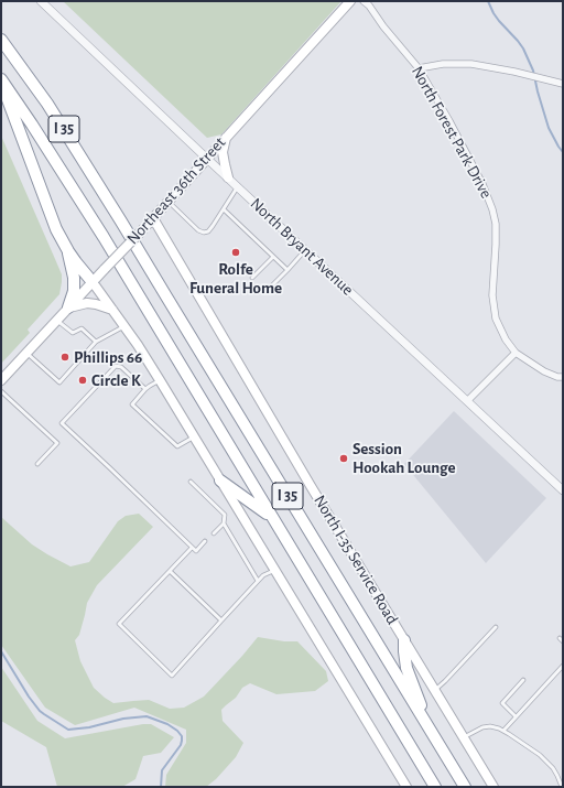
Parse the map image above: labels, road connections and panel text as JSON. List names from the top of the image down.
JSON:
{
  "streets": {
    "highway": ["I 35"],
    "main road": ["Northeast 36th Street", "North I-35 Service Road"],
    "street": ["North Forest Park Drive", "North Bryant Avenue"]
  },
  "crossings": [
    ["Northeast 36th Street", "North Bryant Avenue"],
    ["Northeast 36th Street", "North I-35 Service Road"]
  ],
  "places": [
    "Rolfe Funeral Home",
    "Phillips 66",
    "Circle K",
    "Session Hookah Lounge"
  ]
}
